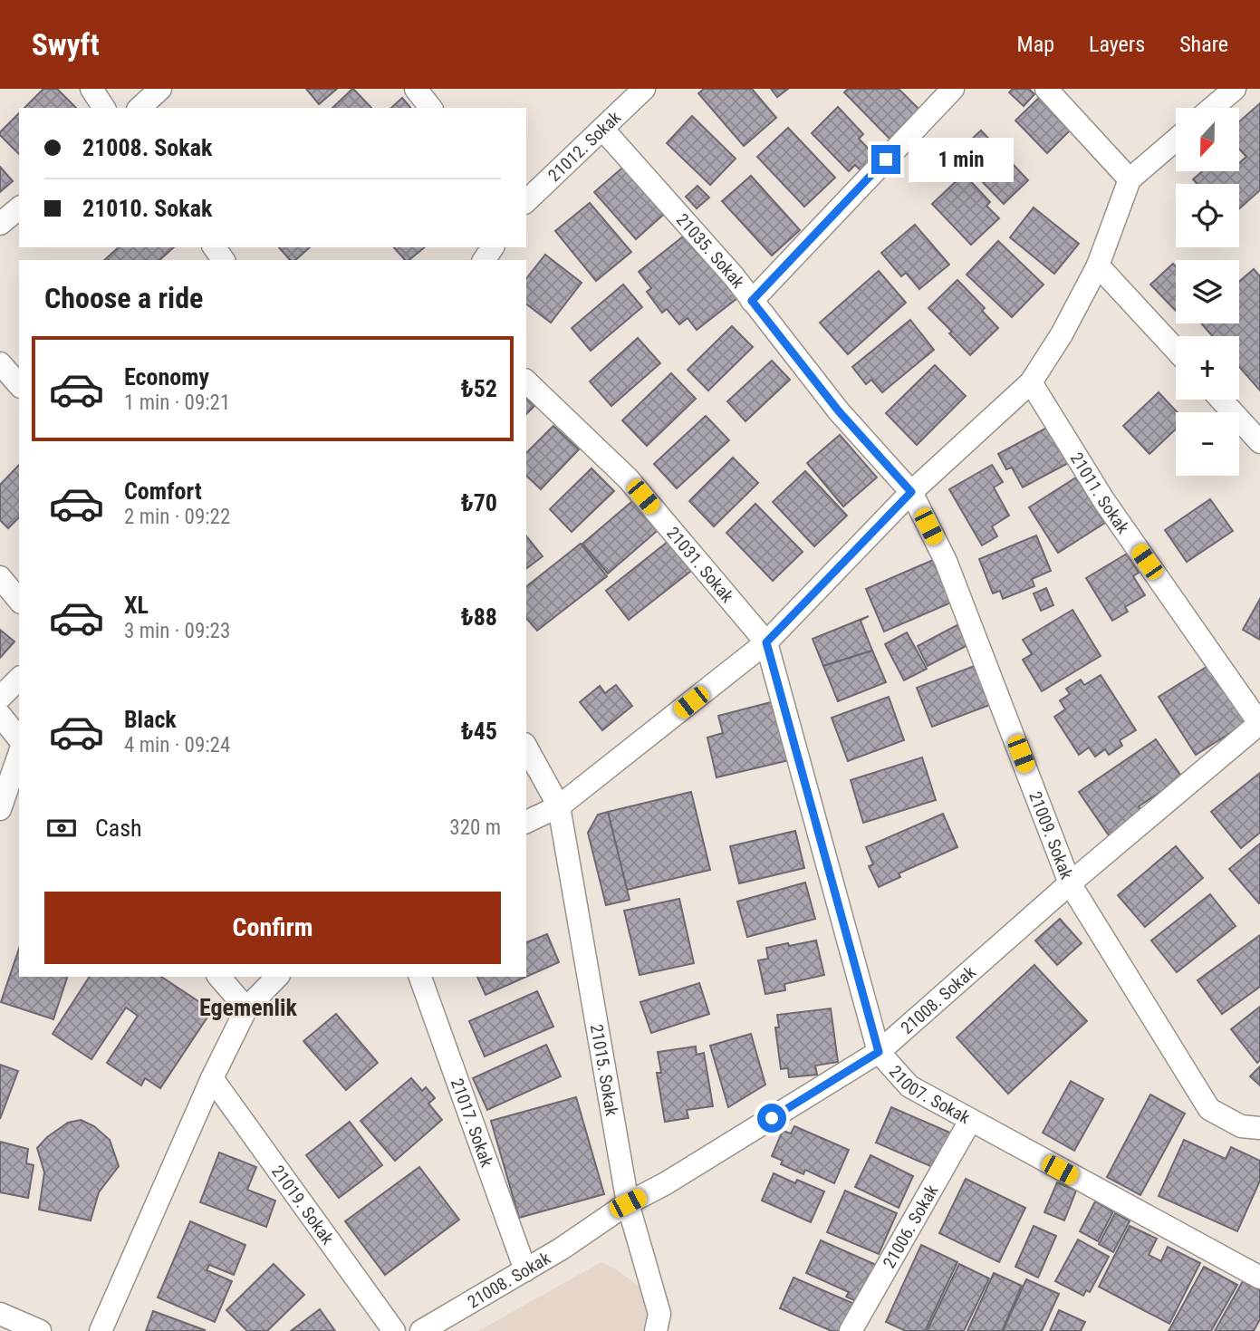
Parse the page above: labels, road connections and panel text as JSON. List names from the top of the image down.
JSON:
{
  "streets": {
    "street": [
      "21012. Sokak",
      "21035. Sokak",
      "21011. Sokak",
      "21031. Sokak",
      "21009. Sokak",
      "21008. Sokak",
      "21015. Sokak",
      "21007. Sokak",
      "21017. Sokak",
      "21019. Sokak",
      "21006. Sokak"
    ]
  },
  "crossings": [
    ["21012. Sokak", "21035. Sokak"],
    ["21035. Sokak", "21009. Sokak"],
    ["21011. Sokak", "21008. Sokak"],
    ["21031. Sokak", "21007. Sokak"],
    ["21009. Sokak", "21008. Sokak"],
    ["21008. Sokak", "21015. Sokak"],
    ["21008. Sokak", "21007. Sokak"],
    ["21008. Sokak", "21017. Sokak"],
    ["21007. Sokak", "21006. Sokak"]
  ],
  "districts": ["Egemenlik"],
  "north": "bottom",
  "page": {
    "header": "Swyft",
    "nav": ["Map", "Layers", "Share"],
    "map_buttons": ["+", "−"],
    "banner": ["21008. Sokak", "21010. Sokak"],
    "bubble": "1 min",
    "heading": "Choose a ride",
    "list": [
      {
        "name": "Economy",
        "note": "1 min · 09:21",
        "value": "₺52"
      },
      {
        "name": "Comfort",
        "note": "2 min · 09:22",
        "value": "₺70"
      },
      {
        "name": "XL",
        "note": "3 min · 09:23",
        "value": "₺88"
      },
      {
        "name": "Black",
        "note": "4 min · 09:24",
        "value": "₺45"
      }
    ],
    "pay": ["Cash", "320 m"],
    "buttons": "Confirm"
  }
}
